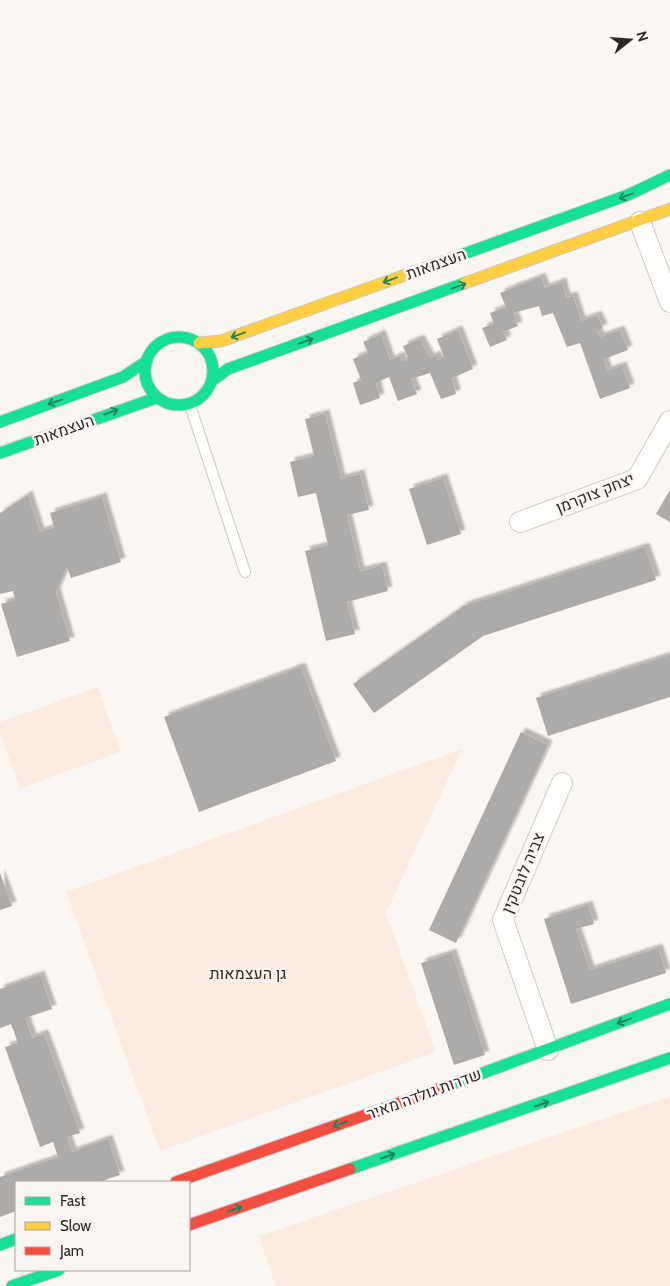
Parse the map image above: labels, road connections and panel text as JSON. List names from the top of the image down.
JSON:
{
  "streets": {
    "street": [
      "העצמאות",
      "יצחק צוקרמן",
      "צביה לובטקין",
      "שדרות גולדה מאיר"
    ]
  },
  "crossings": [
    ["צביה לובטקין", "שדרות גולדה מאיר"]
  ],
  "parks": ["גן העצמאות"],
  "legend": ["Fast", "Slow", "Jam"],
  "north": "right"
}
